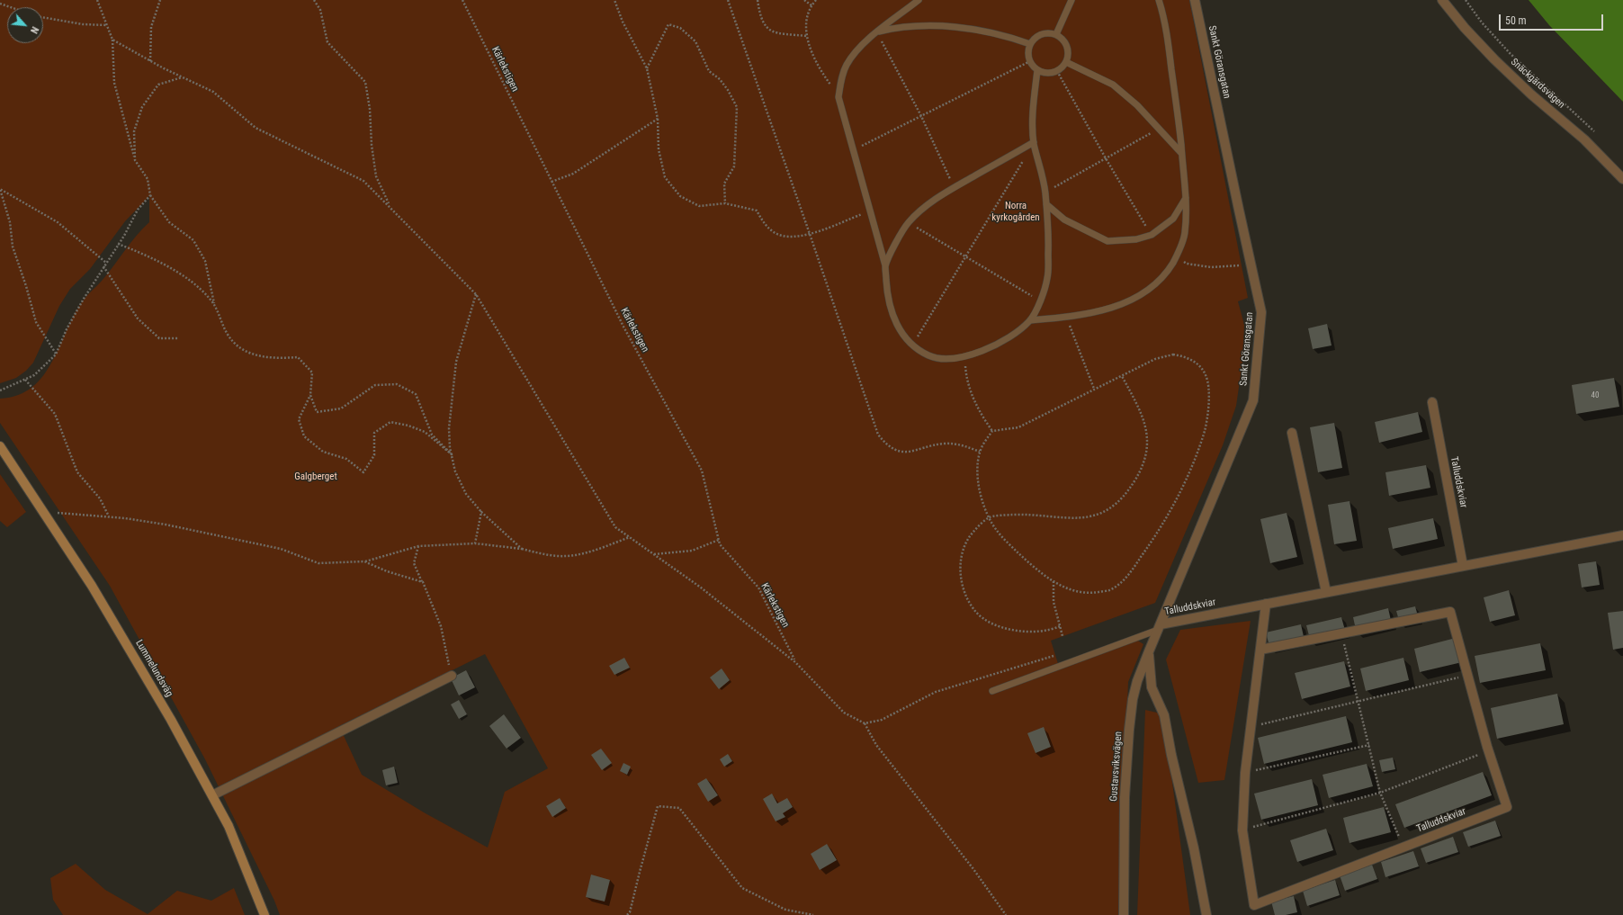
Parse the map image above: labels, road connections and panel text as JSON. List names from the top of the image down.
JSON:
{
  "streets": {
    "main road": ["Lummelundsväg"],
    "street": [
      "Sankt Göransgatan",
      "Snäckgärdsvägen",
      "Talluddskviar",
      "Gustavsviksvägen"
    ],
    "path": ["Kärlekstigen"]
  },
  "crossings": [
    ["Sankt Göransgatan", "Talluddskviar"],
    ["Sankt Göransgatan", "Gustavsviksvägen"],
    ["Talluddskviar", "Gustavsviksvägen"]
  ],
  "parks": ["Norra kyrkogården", "Galgberget"],
  "house_numbers": ["40"],
  "scale_bar": "50 m",
  "north": "bottom right"
}
